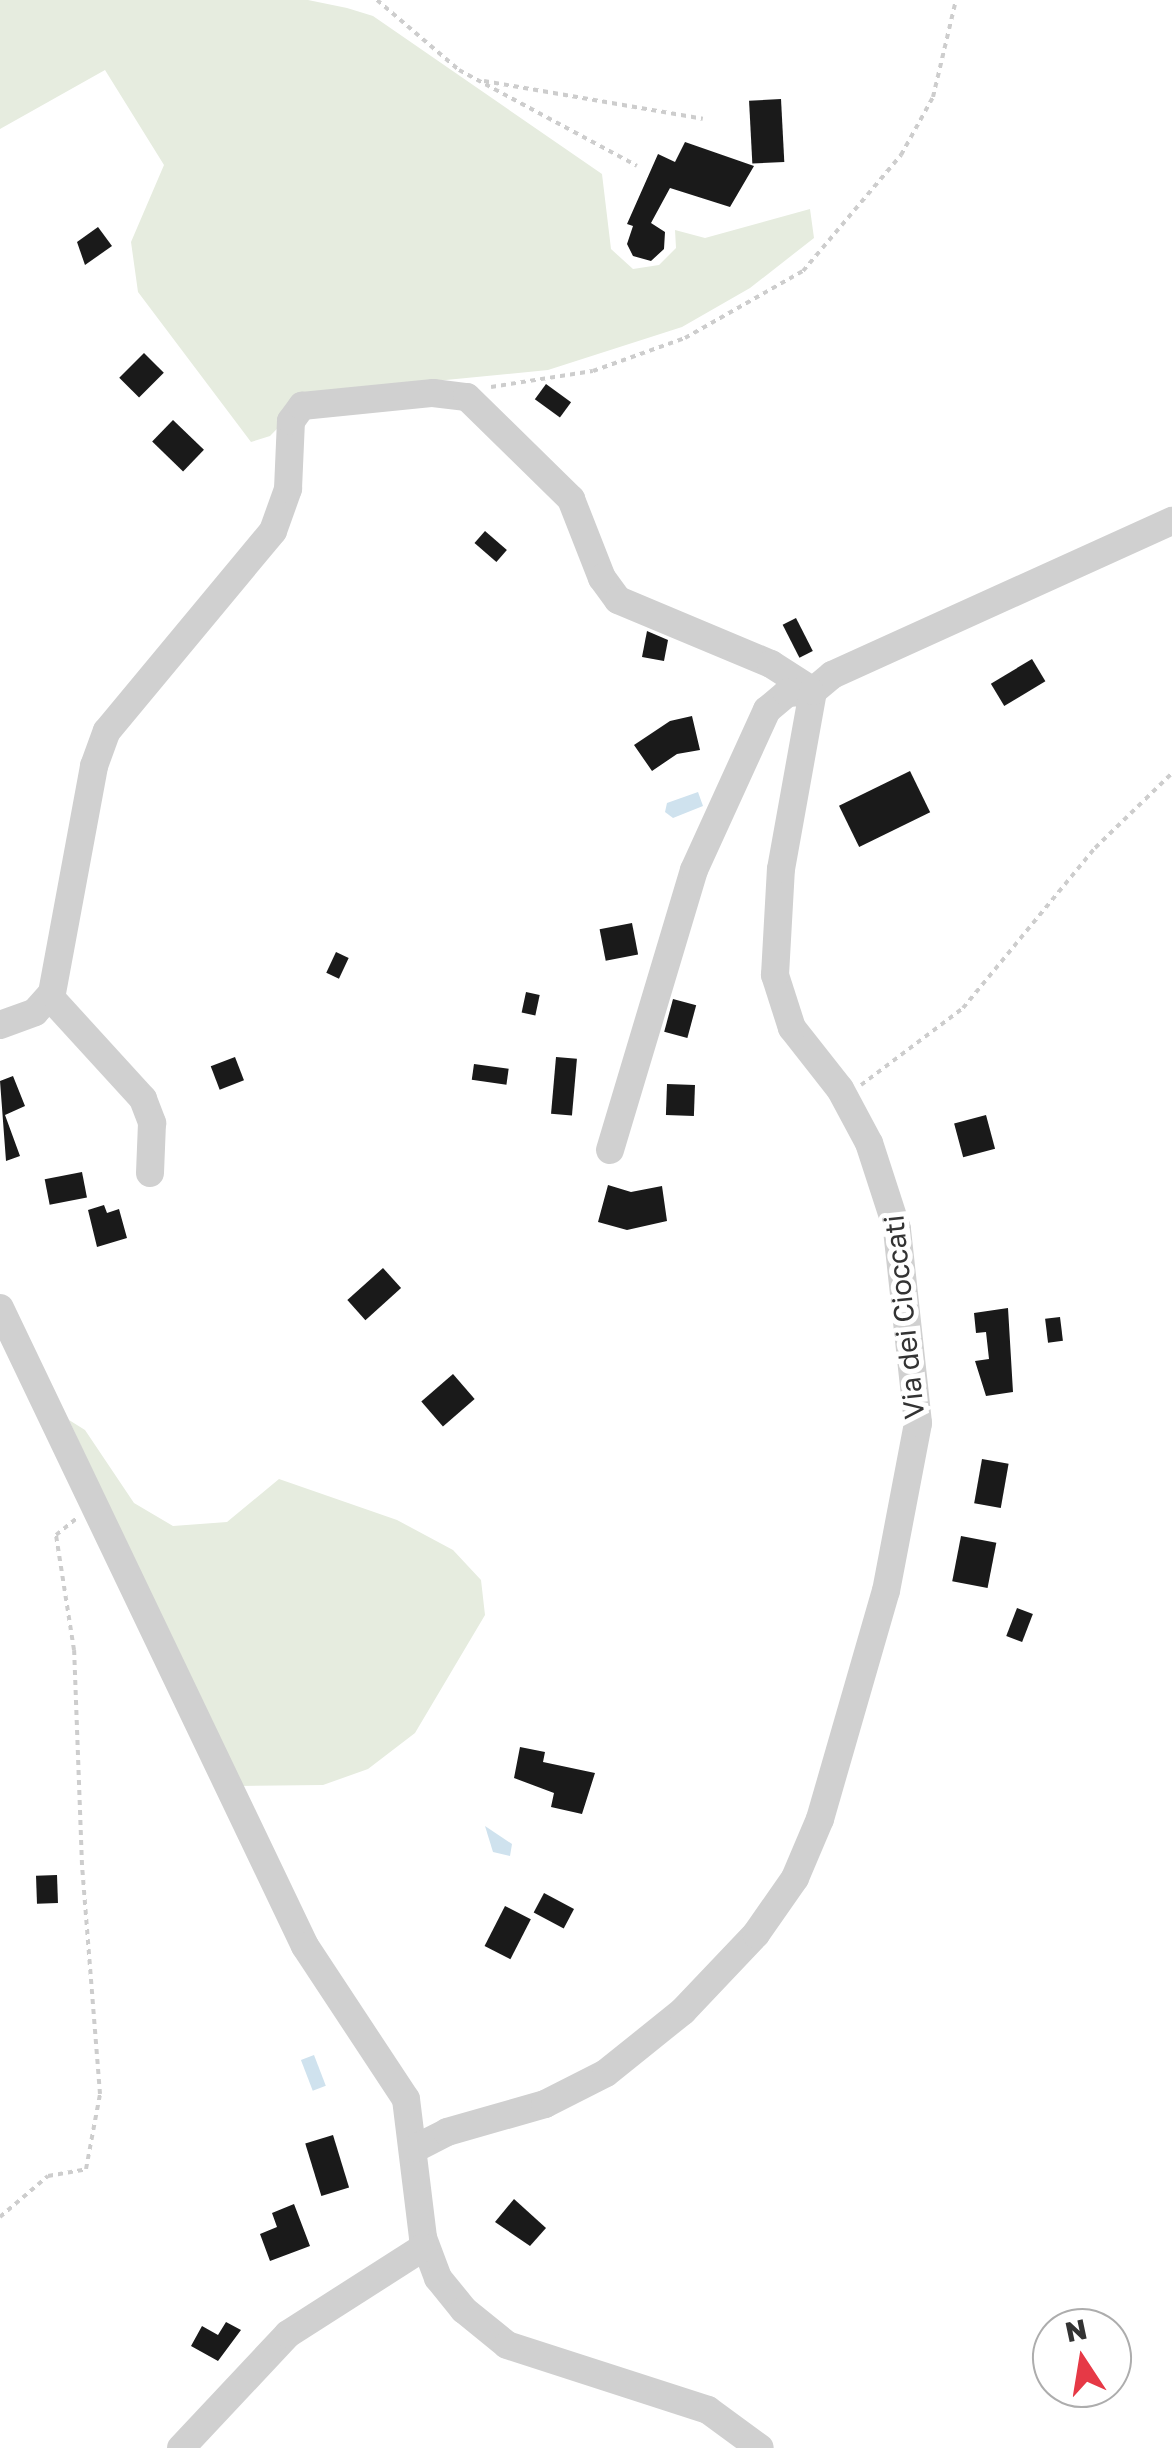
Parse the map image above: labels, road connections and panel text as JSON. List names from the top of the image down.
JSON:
{
  "streets": {
    "street": ["Via dei Cioccati"]
  },
  "north": "top"
}
